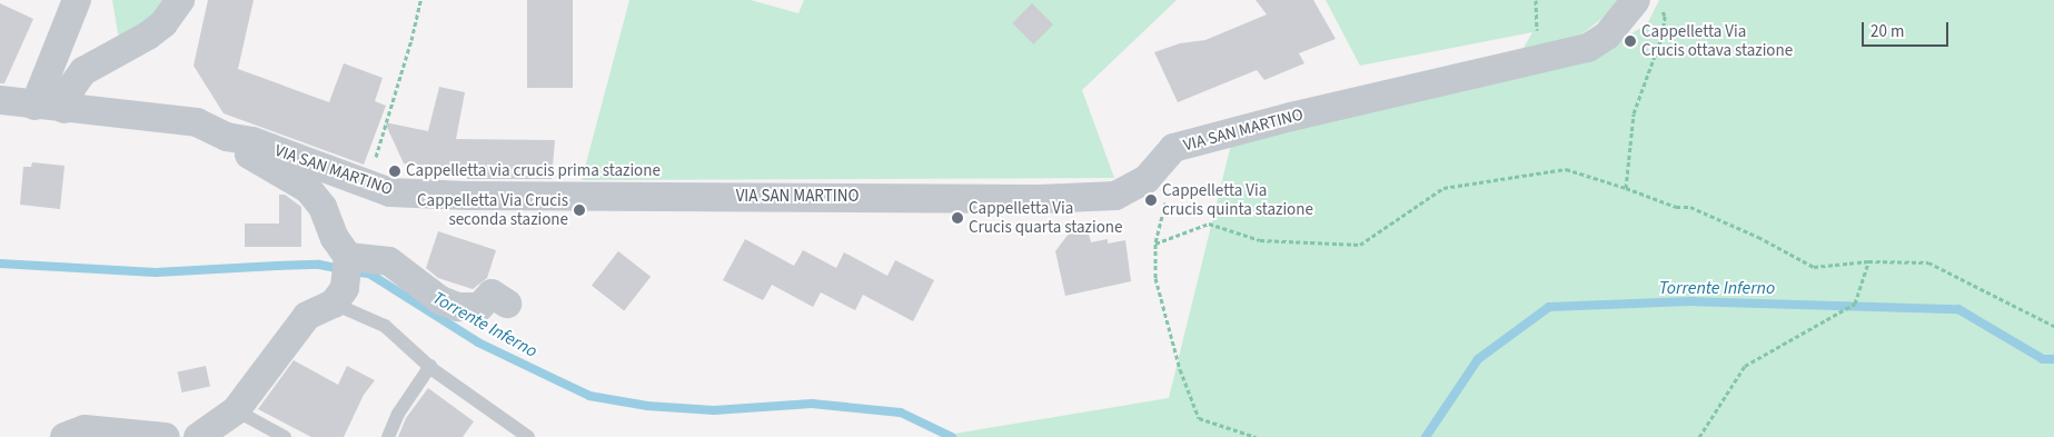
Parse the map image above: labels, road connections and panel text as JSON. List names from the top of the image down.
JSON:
{
  "streets": {
    "street": ["VIA SAN MARTINO"]
  },
  "water": ["Torrente Inferno"],
  "places": [
    "Cappelletta Via Crucis ottava stazione",
    "Cappelletta via crucis prima stazione",
    "Cappelletta Via crucis quinta stazione",
    "Cappelletta Via Crucis seconda stazione",
    "Cappelletta Via Crucis quarta stazione"
  ],
  "scale_bar": "20 m"
}
